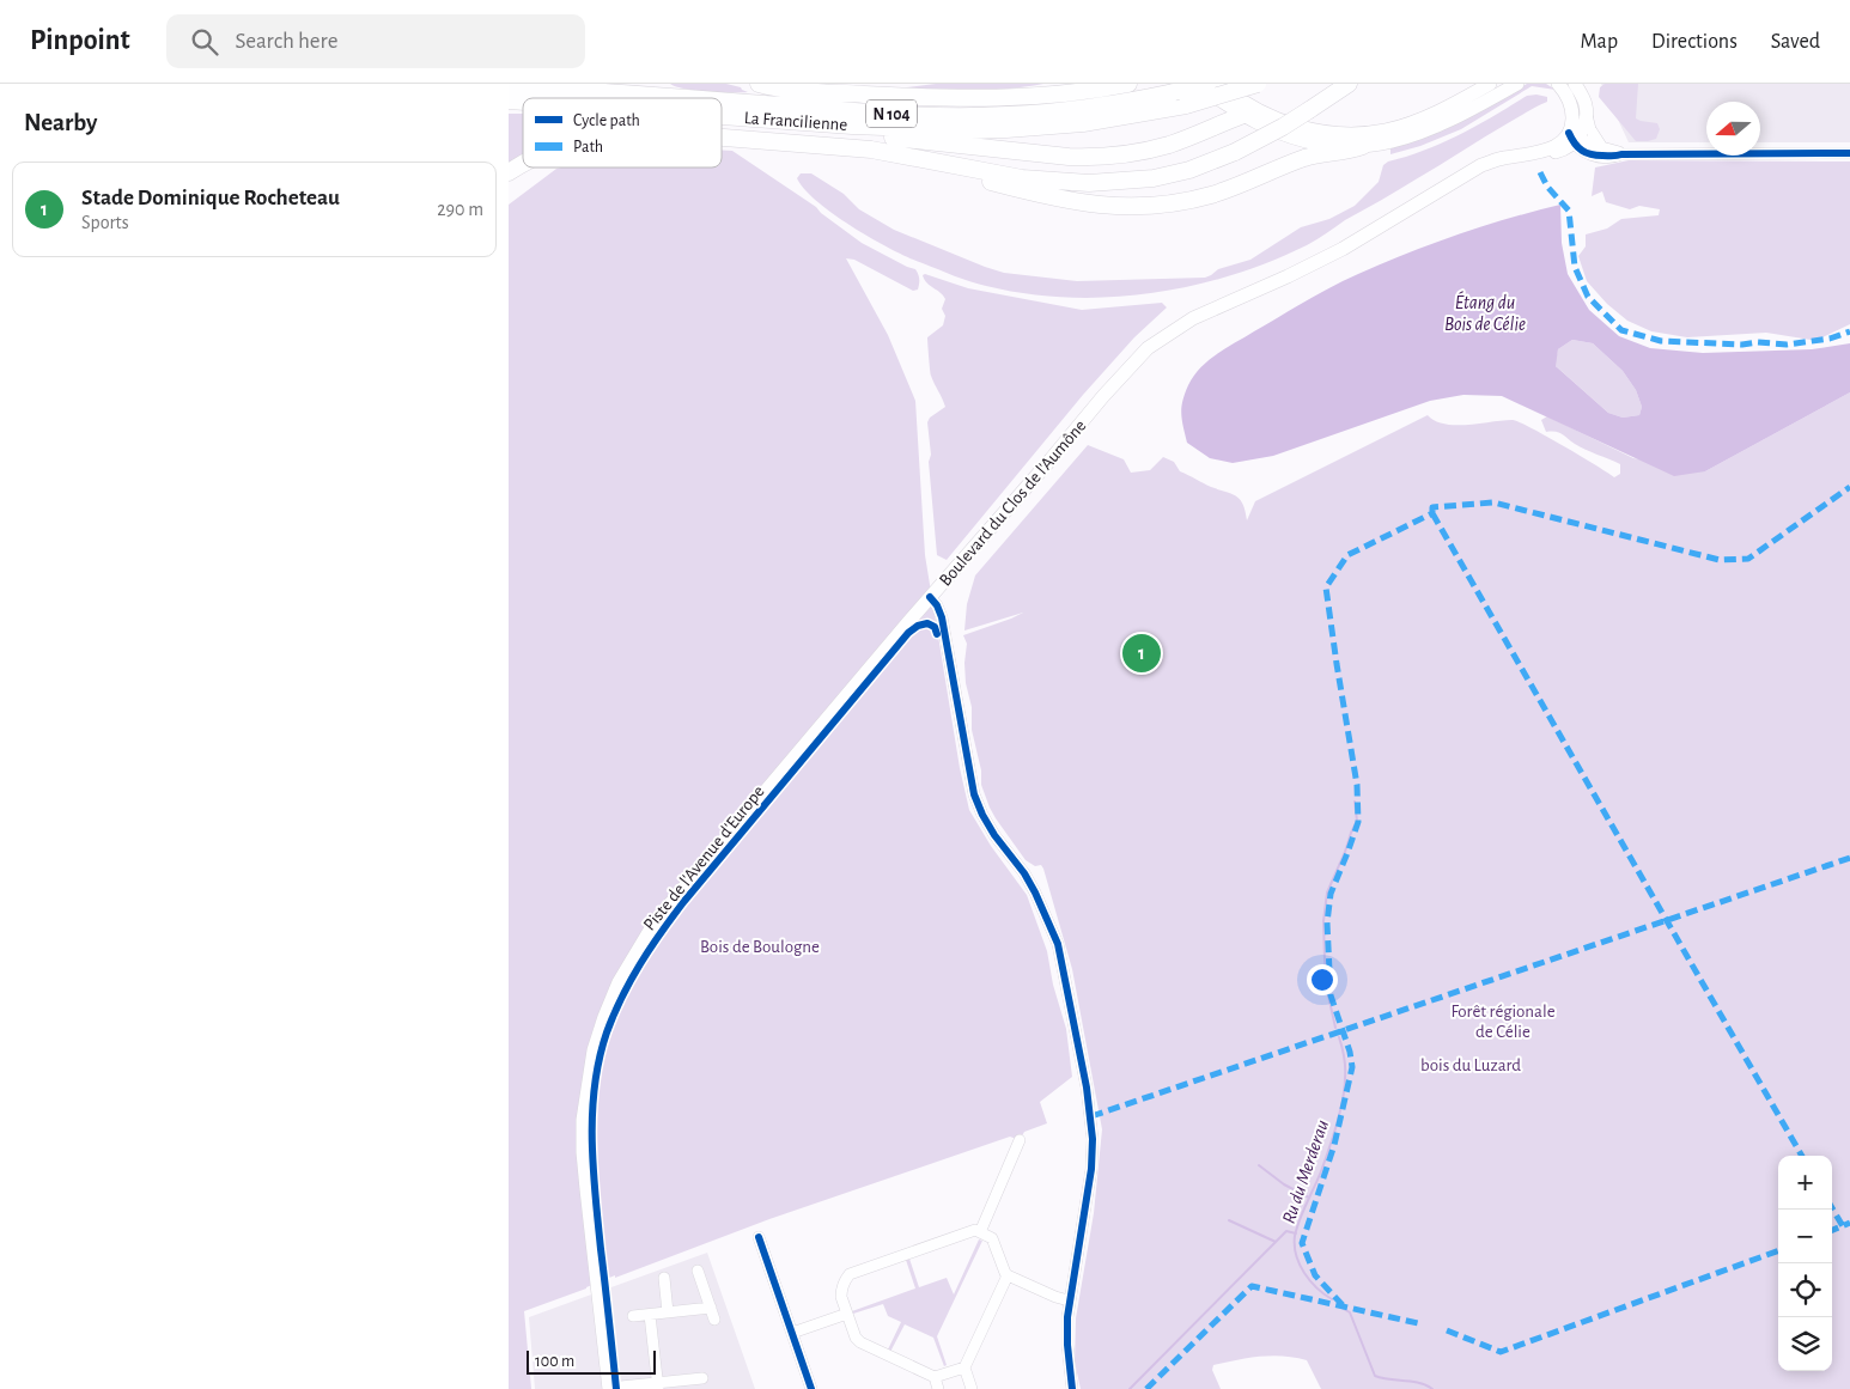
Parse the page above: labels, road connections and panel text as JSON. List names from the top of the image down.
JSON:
{
  "streets": {
    "highway": ["N 104", "La Francilienne"],
    "main road": ["Boulevard du Clos de l'Aumône"],
    "cycle path": ["Piste de l'Avenue d'Europe"]
  },
  "water": ["Étang du Bois de Célie", "Ru du Merderau"],
  "parks": ["Bois de Boulogne", "Forêt régionale de Célie", "bois du Luzard"],
  "legend": ["Cycle path", "Path"],
  "scale_bar": "100 m",
  "north": "left",
  "page": {
    "header": "Pinpoint",
    "search": "Search here",
    "nav": ["Map", "Directions", "Saved"],
    "heading": "Nearby",
    "list": [
      {
        "mark": "1",
        "name": "Stade Dominique Rocheteau",
        "note": "Sports",
        "value": "290 m"
      }
    ],
    "pins": "1",
    "map_buttons": ["+", "−"],
    "scale": "100 m"
  }
}
